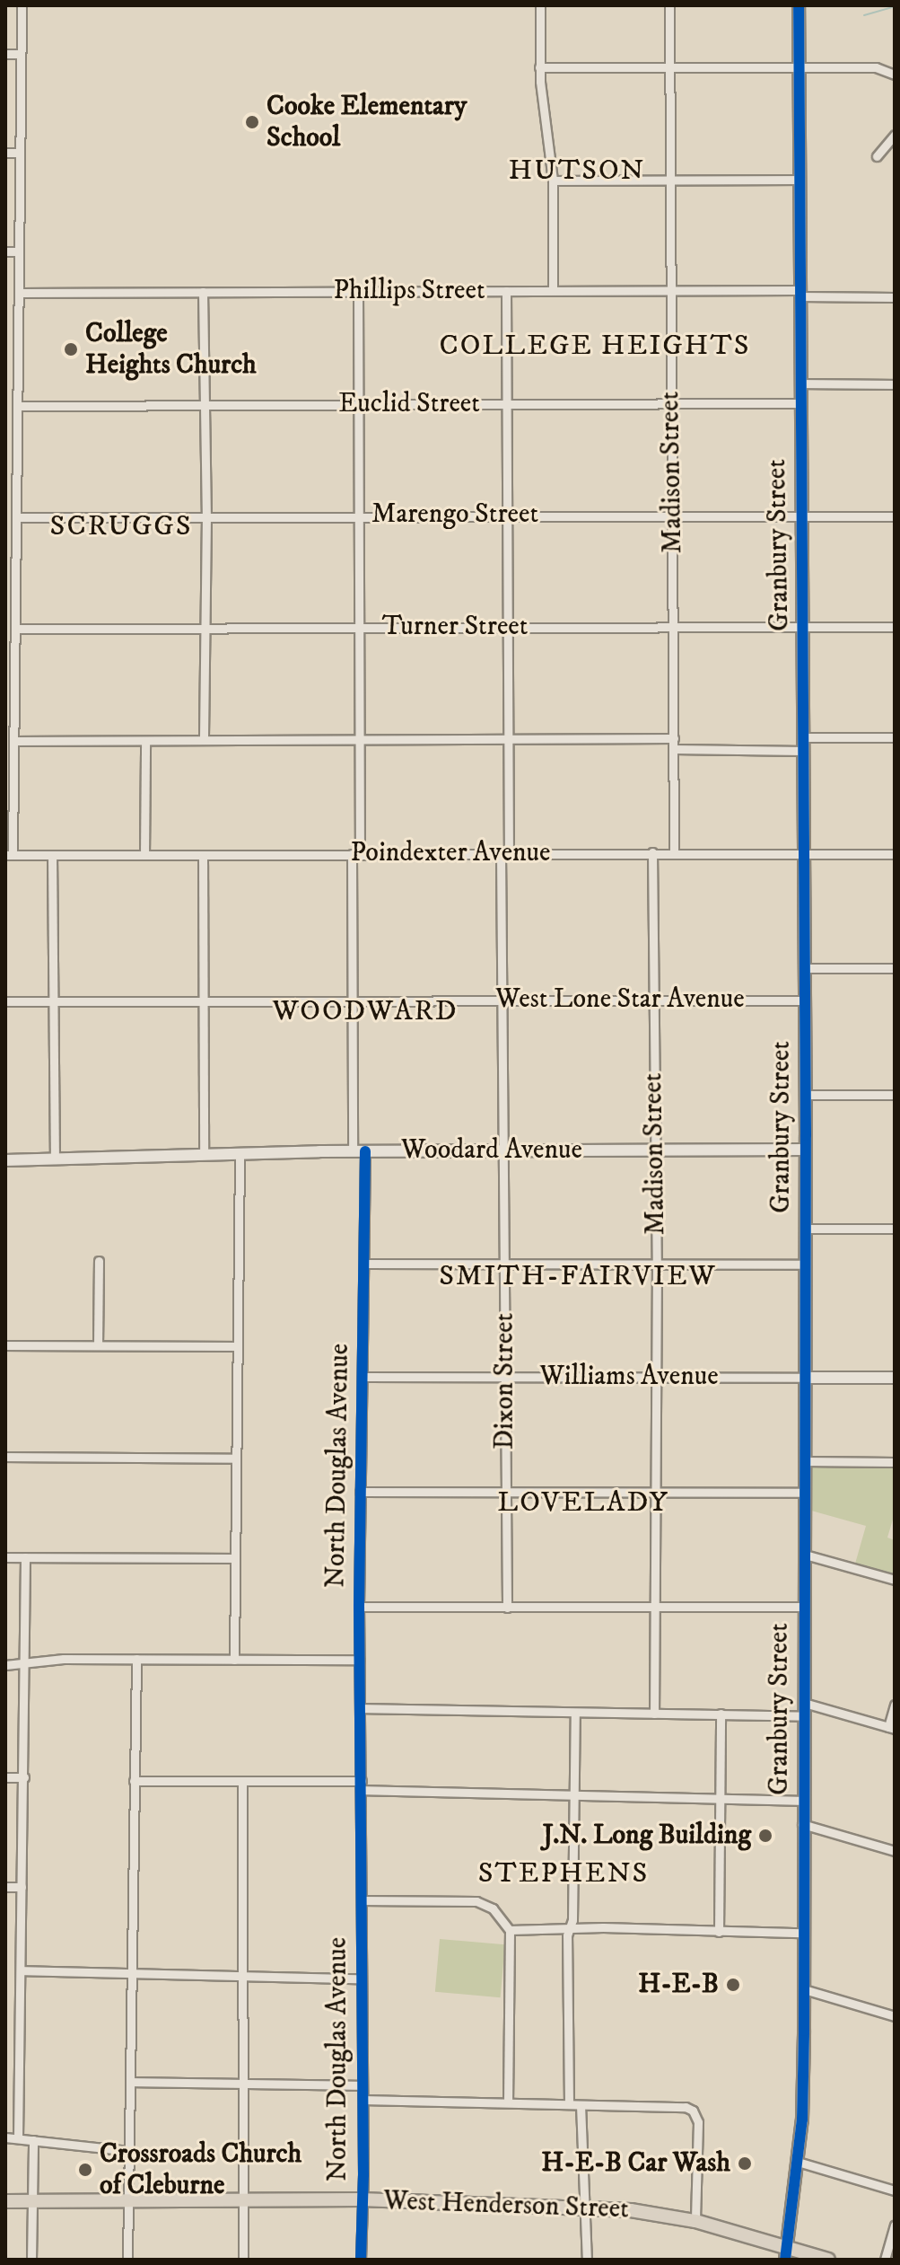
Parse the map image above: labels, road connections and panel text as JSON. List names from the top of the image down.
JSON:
{
  "streets": {
    "main road": ["West Henderson Street"],
    "street": [
      "Phillips Street",
      "Euclid Street",
      "Madison Street",
      "Marengo Street",
      "Granbury Street",
      "Turner Street",
      "Poindexter Avenue",
      "West Lone Star Avenue",
      "Woodard Avenue",
      "Williams Avenue",
      "Dixon Street",
      "North Douglas Avenue"
    ]
  },
  "crossings": [
    ["Phillips Street", "Madison Street"],
    ["Phillips Street", "Granbury Street"],
    ["Phillips Street", "Dixon Street"],
    ["Phillips Street", "North Douglas Avenue"],
    ["Euclid Street", "Madison Street"],
    ["Euclid Street", "Granbury Street"],
    ["Euclid Street", "Dixon Street"],
    ["Euclid Street", "North Douglas Avenue"],
    ["Madison Street", "Marengo Street"],
    ["Madison Street", "Turner Street"],
    ["Madison Street", "Poindexter Avenue"],
    ["Madison Street", "West Lone Star Avenue"],
    ["Madison Street", "Woodard Avenue"],
    ["Madison Street", "Williams Avenue"],
    ["Marengo Street", "Granbury Street"],
    ["Marengo Street", "Dixon Street"],
    ["Marengo Street", "North Douglas Avenue"],
    ["Granbury Street", "Turner Street"],
    ["Granbury Street", "Poindexter Avenue"],
    ["Granbury Street", "West Lone Star Avenue"],
    ["Granbury Street", "Woodard Avenue"],
    ["Granbury Street", "Williams Avenue"],
    ["Granbury Street", "West Henderson Street"],
    ["Turner Street", "Dixon Street"],
    ["Turner Street", "North Douglas Avenue"],
    ["Poindexter Avenue", "Dixon Street"],
    ["Poindexter Avenue", "North Douglas Avenue"],
    ["West Lone Star Avenue", "Dixon Street"],
    ["West Lone Star Avenue", "North Douglas Avenue"],
    ["Woodard Avenue", "Dixon Street"],
    ["Woodard Avenue", "North Douglas Avenue"],
    ["Williams Avenue", "Dixon Street"],
    ["Williams Avenue", "North Douglas Avenue"],
    ["North Douglas Avenue", "West Henderson Street"]
  ],
  "districts": [
    "HUTSON",
    "COLLEGE HEIGHTS",
    "SCRUGGS",
    "WOODWARD",
    "SMITH-FAIRVIEW",
    "LOVELADY",
    "STEPHENS"
  ],
  "places": [
    "Cooke Elementary School",
    "College Heights Church",
    "J.N. Long Building",
    "H-E-B",
    "H-E-B Car Wash",
    "Crossroads Church of Cleburne"
  ]
}
